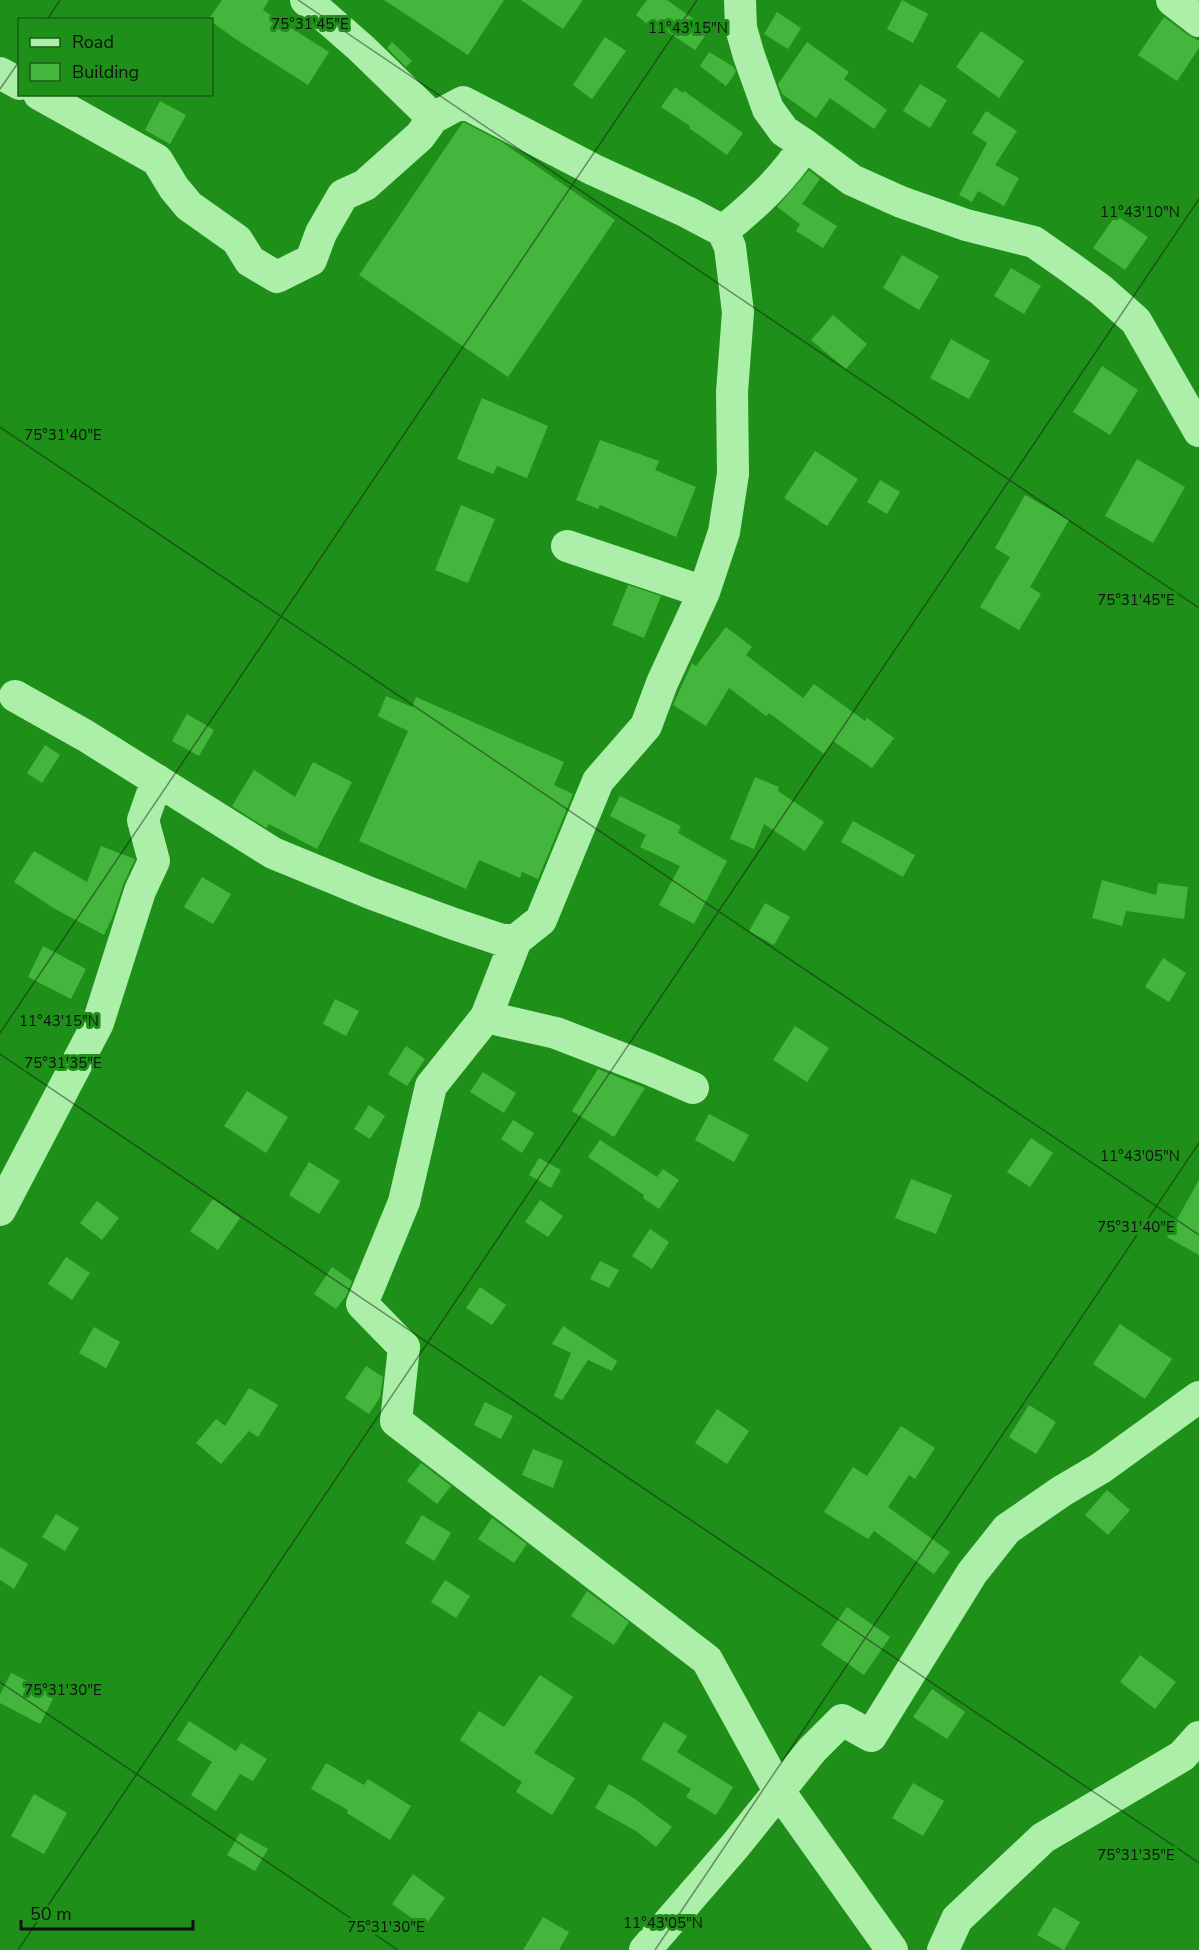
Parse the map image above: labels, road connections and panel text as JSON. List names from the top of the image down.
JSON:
{
  "legend": ["Road", "Building"],
  "scale_bar": "50 m",
  "coordinates": [
    "75°31'45\"E",
    "11°43'15\"N",
    "11°43'10\"N",
    "75°31'40\"E",
    "75°31'35\"E",
    "11°43'05\"N",
    "75°31'30\"E"
  ]
}
